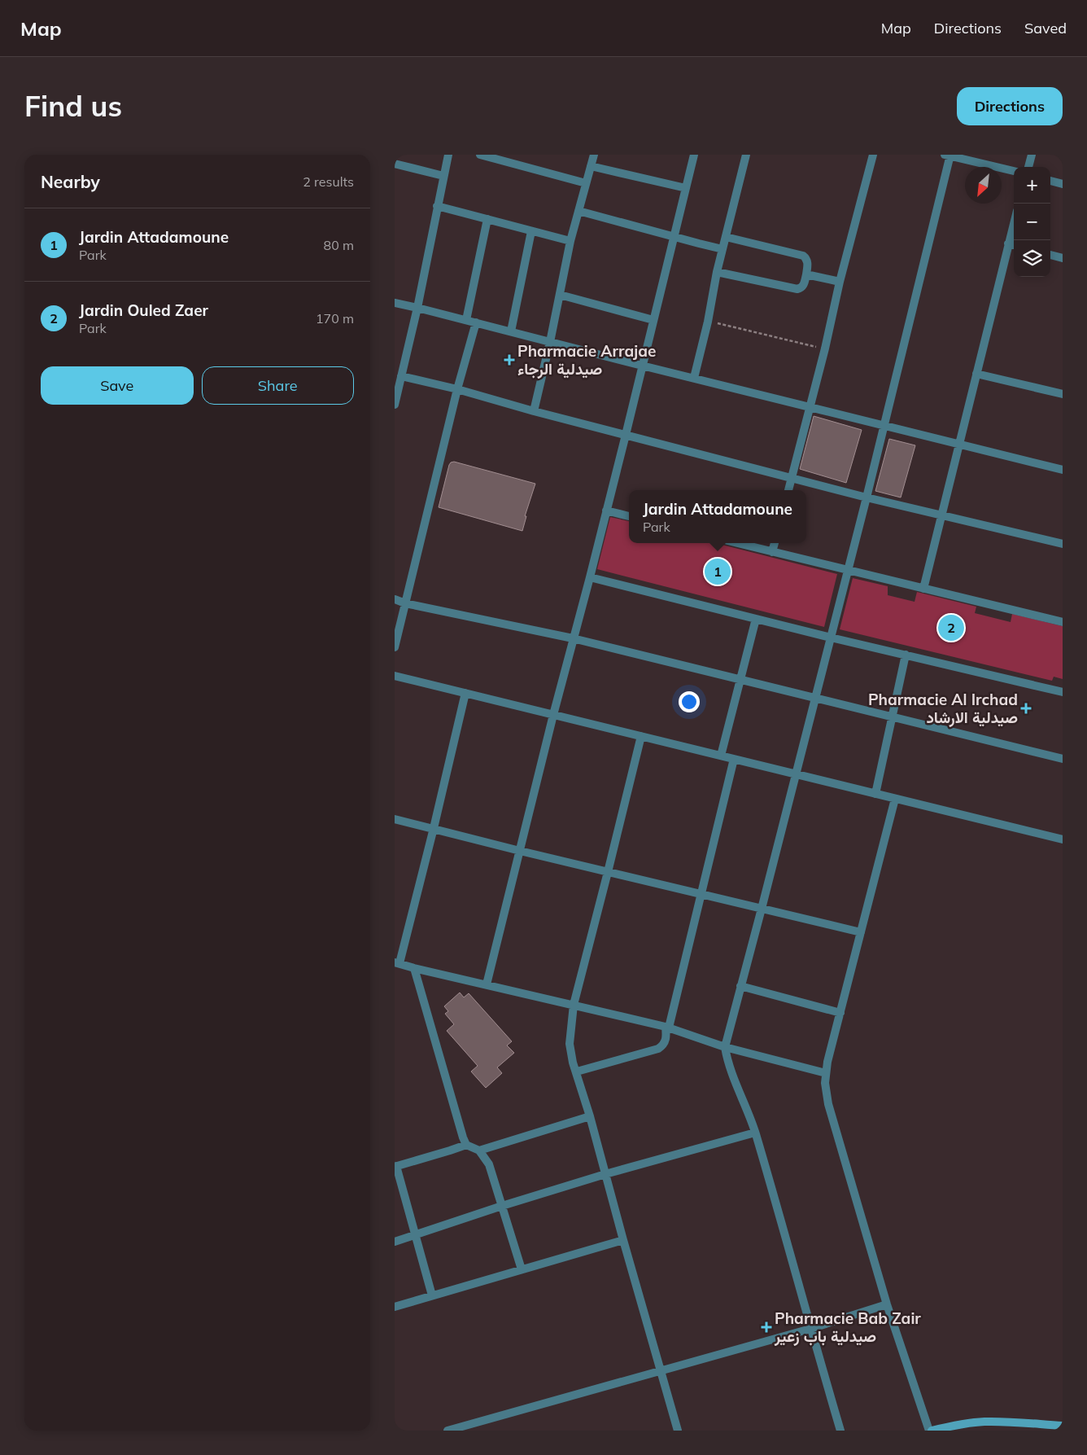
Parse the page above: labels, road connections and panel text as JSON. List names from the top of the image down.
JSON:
{
  "places": {
    "health": ["Pharmacie Arrajae صيدلية الرجاء", "Pharmacie Al Irchad صيدلية الارشاد", "Pharmacie Bab Zair صيدلية باب زعير"]
  },
  "north": "bottom left",
  "page": {
    "header": "Map",
    "nav": ["Map", "Directions", "Saved"],
    "buttons": [
      "Directions",
      ["Save", "Share"]
    ],
    "title": "Find us",
    "heading": ["Nearby", "2 results"],
    "map_buttons": ["+", "−"],
    "list": [
      {
        "mark": "1",
        "name": "Jardin Attadamoune",
        "note": "Park",
        "value": "80 m"
      },
      {
        "mark": "2",
        "name": "Jardin Ouled Zaer",
        "note": "Park",
        "value": "170 m"
      }
    ],
    "popup": ["Jardin Attadamoune", "Park"],
    "pins": ["1", "2"]
  }
}
